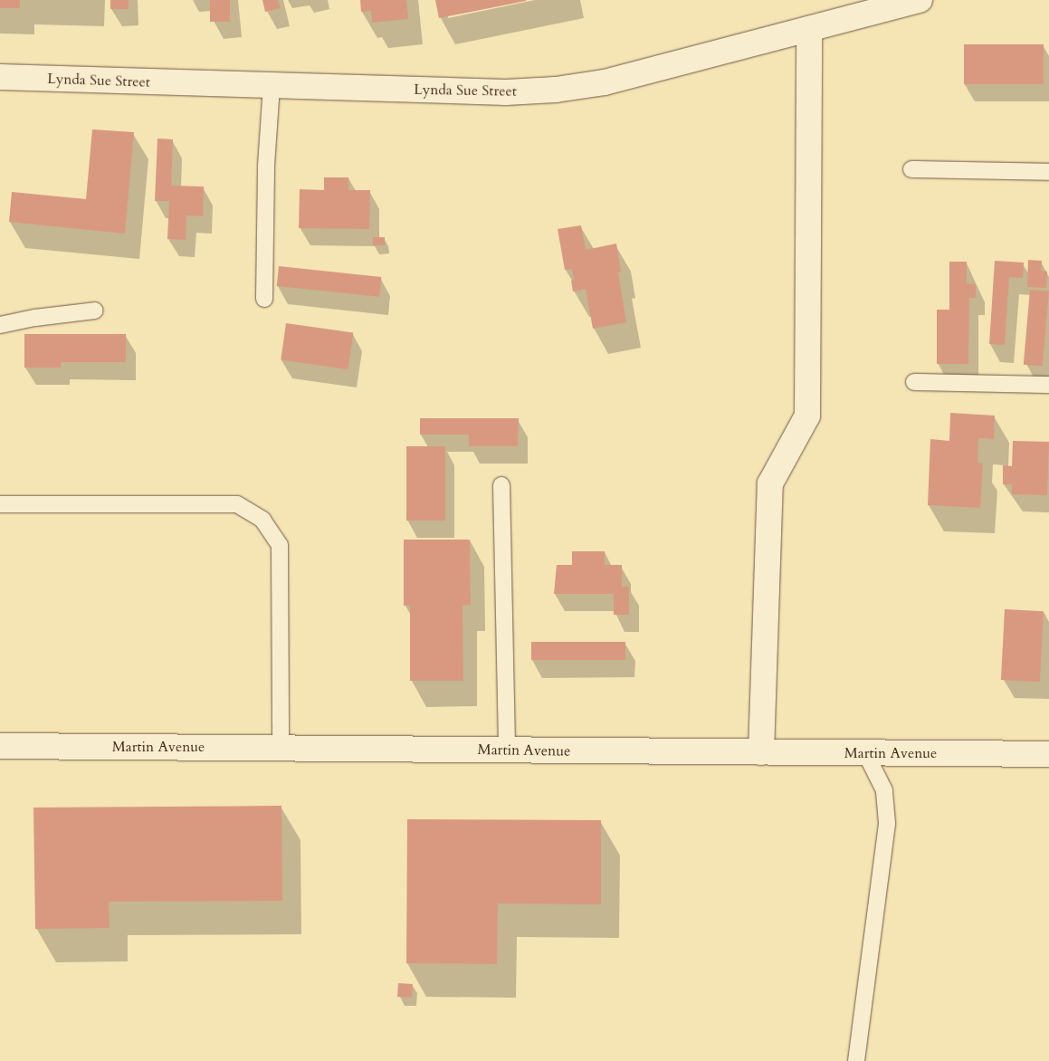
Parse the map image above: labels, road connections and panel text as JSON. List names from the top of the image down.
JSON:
{
  "streets": {
    "street": ["Lynda Sue Street", "Martin Avenue"]
  }
}
